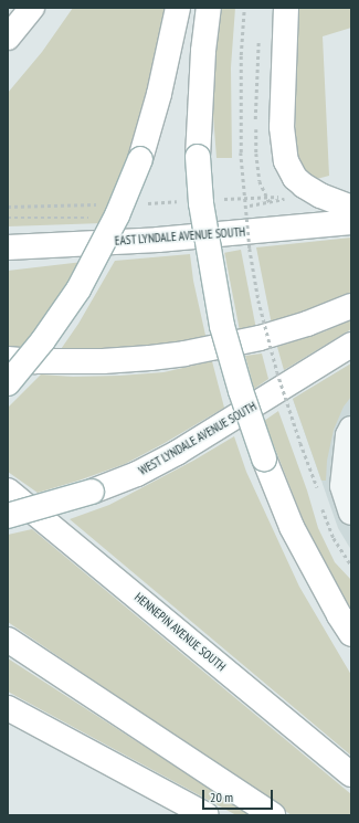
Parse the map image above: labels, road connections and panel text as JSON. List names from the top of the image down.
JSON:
{
  "streets": {
    "main road": ["EAST LYNDALE AVENUE SOUTH", "WEST LYNDALE AVENUE SOUTH", "HENNEPIN AVENUE SOUTH"]
  },
  "scale_bar": "20 m"
}
